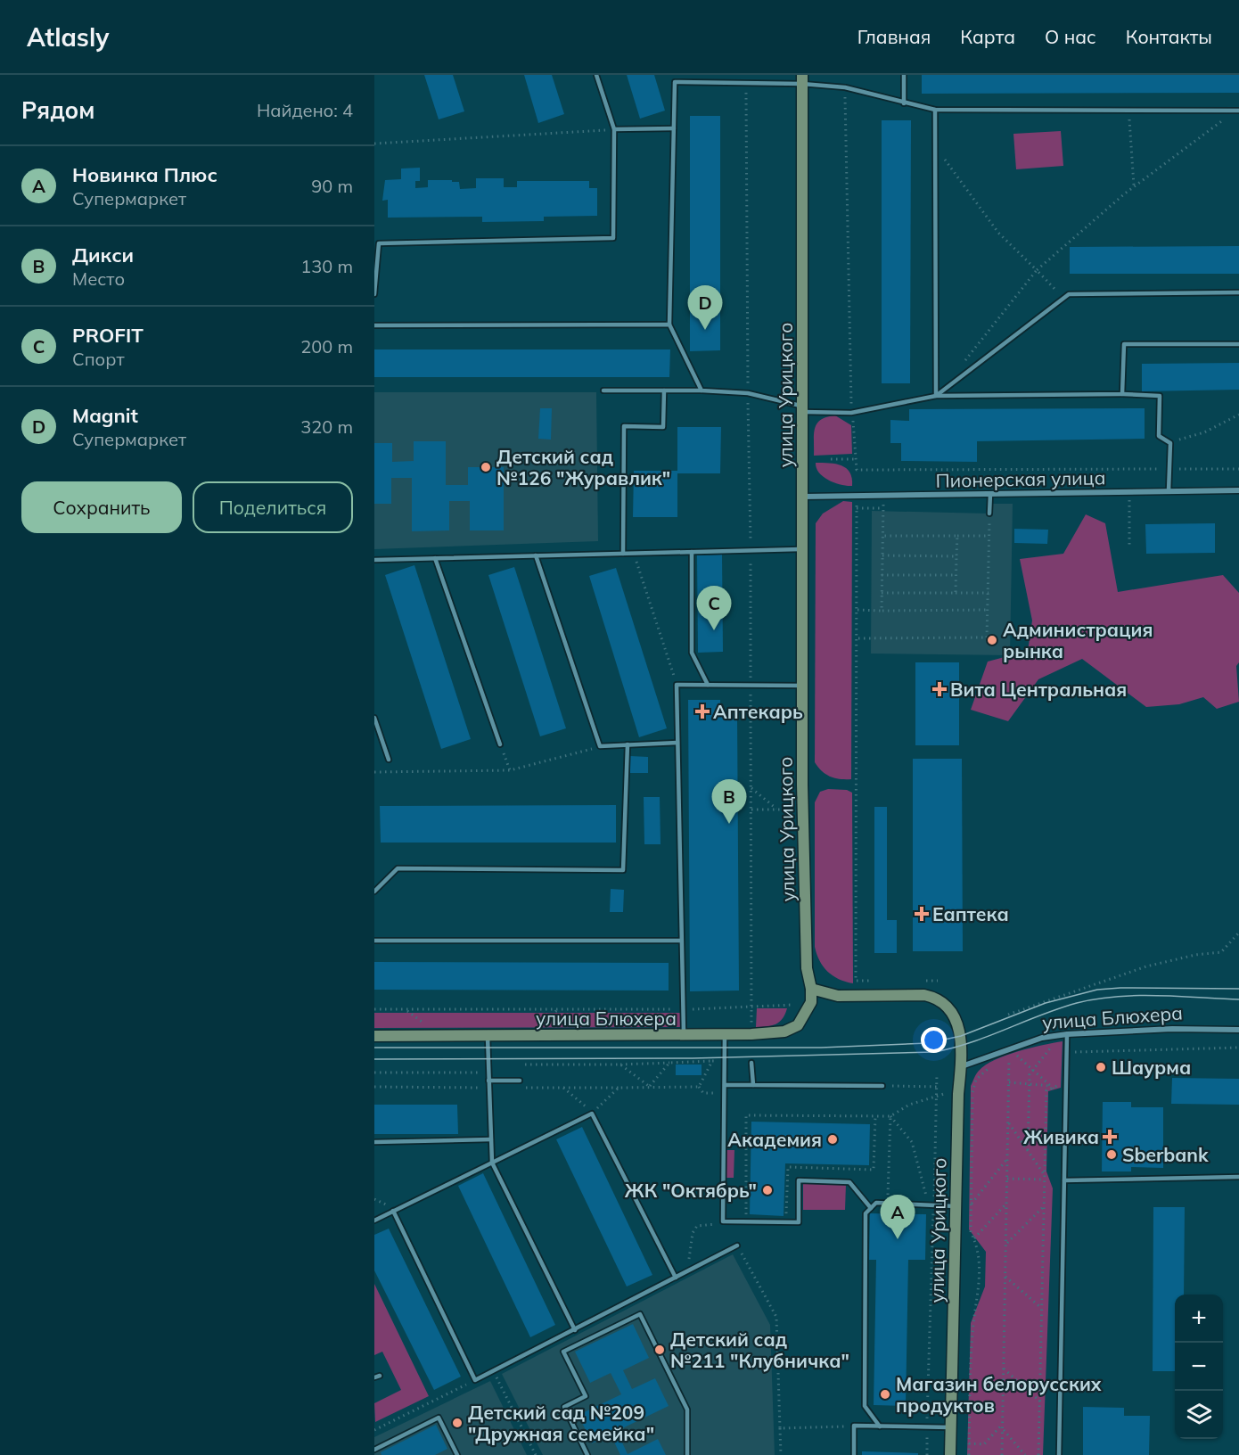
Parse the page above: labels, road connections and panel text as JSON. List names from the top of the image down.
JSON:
{
  "streets": {
    "street": ["улица Урицкого", "Пионерская улица", "улица Блюхера"]
  },
  "crossings": [
    ["улица Урицкого", "Пионерская улица"],
    ["улица Урицкого", "улица Блюхера"]
  ],
  "places": {
    "other": [
      "Детский сад №126 \"Журавлик\"",
      "Администрация рынка",
      "Шаурма",
      "Академия",
      "Sberbank",
      "ЖК \"Октябрь\"",
      "Детский сад №211 \"Клубничка\"",
      "Магазин белорусских продуктов",
      "Детский сад №209 \"Дружная семейка\""
    ],
    "health": [
      "Вита Центральная",
      "Аптекарь",
      "Еаптека",
      "Живика"
    ]
  },
  "page": {
    "header": "Atlasly",
    "nav": [
      "Главная",
      "Карта",
      "О нас",
      "Контакты"
    ],
    "heading": ["Рядом", "Найдено: 4"],
    "list": [
      {
        "mark": "A",
        "name": "Новинка Плюс",
        "note": "Супермаркет",
        "value": "90 m"
      },
      {
        "mark": "B",
        "name": "Дикси",
        "note": "Место",
        "value": "130 m"
      },
      {
        "mark": "C",
        "name": "PROFIT",
        "note": "Спорт",
        "value": "200 m"
      },
      {
        "mark": "D",
        "name": "Magnit",
        "note": "Супермаркет",
        "value": "320 m"
      }
    ],
    "pins": [
      "D",
      "C",
      "B",
      "A"
    ],
    "buttons": ["Сохранить", "Поделиться"],
    "map_buttons": ["+", "−"]
  }
}
